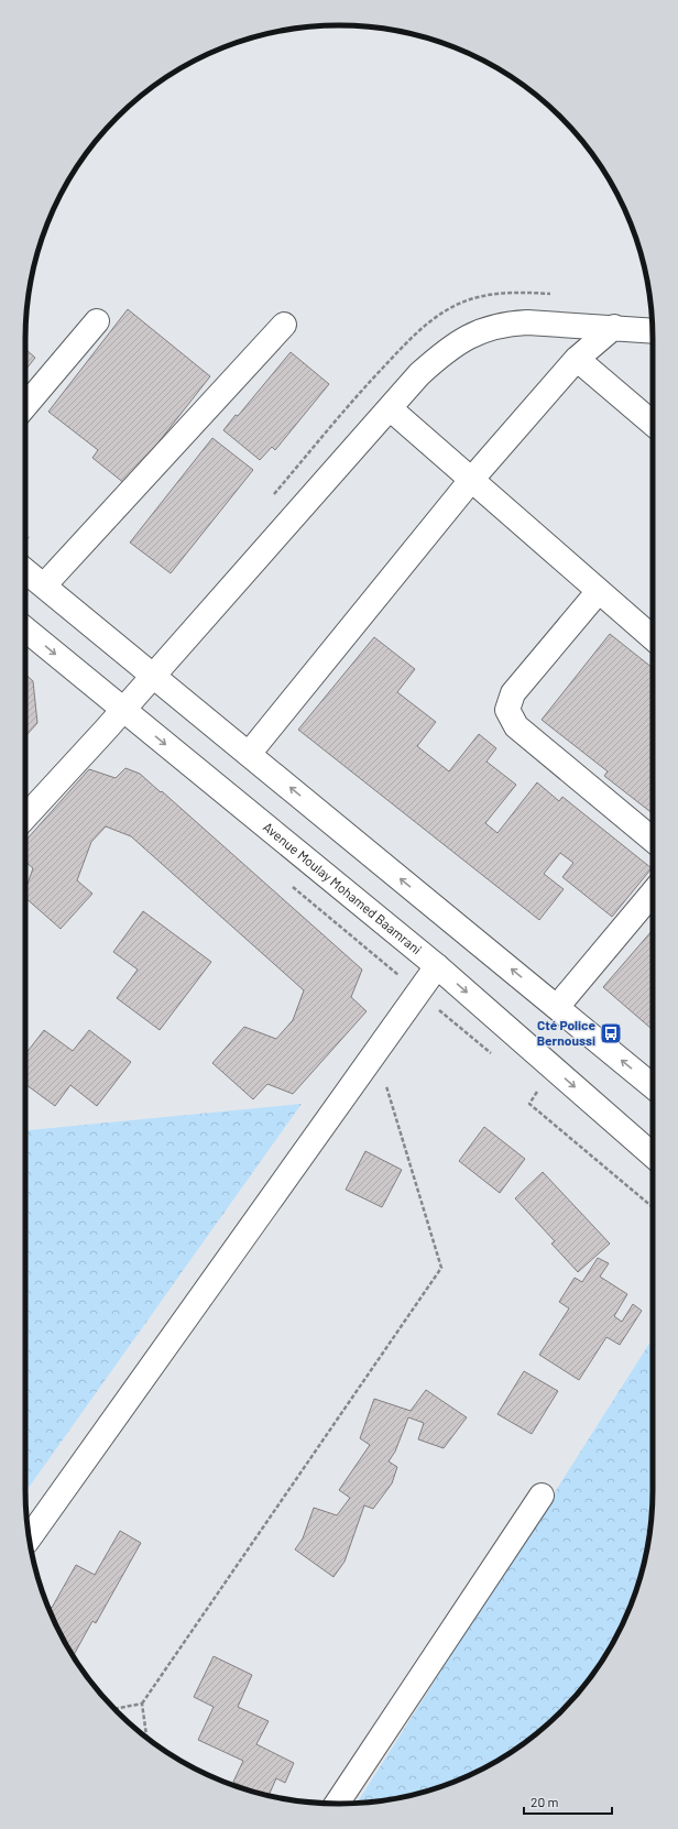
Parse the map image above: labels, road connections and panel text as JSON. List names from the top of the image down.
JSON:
{
  "streets": {
    "street": ["Avenue Moulay Mohamed Baamrani"]
  },
  "places": {
    "bus stop": ["Cté Police Bernoussi"]
  },
  "scale_bar": "20 m"
}
